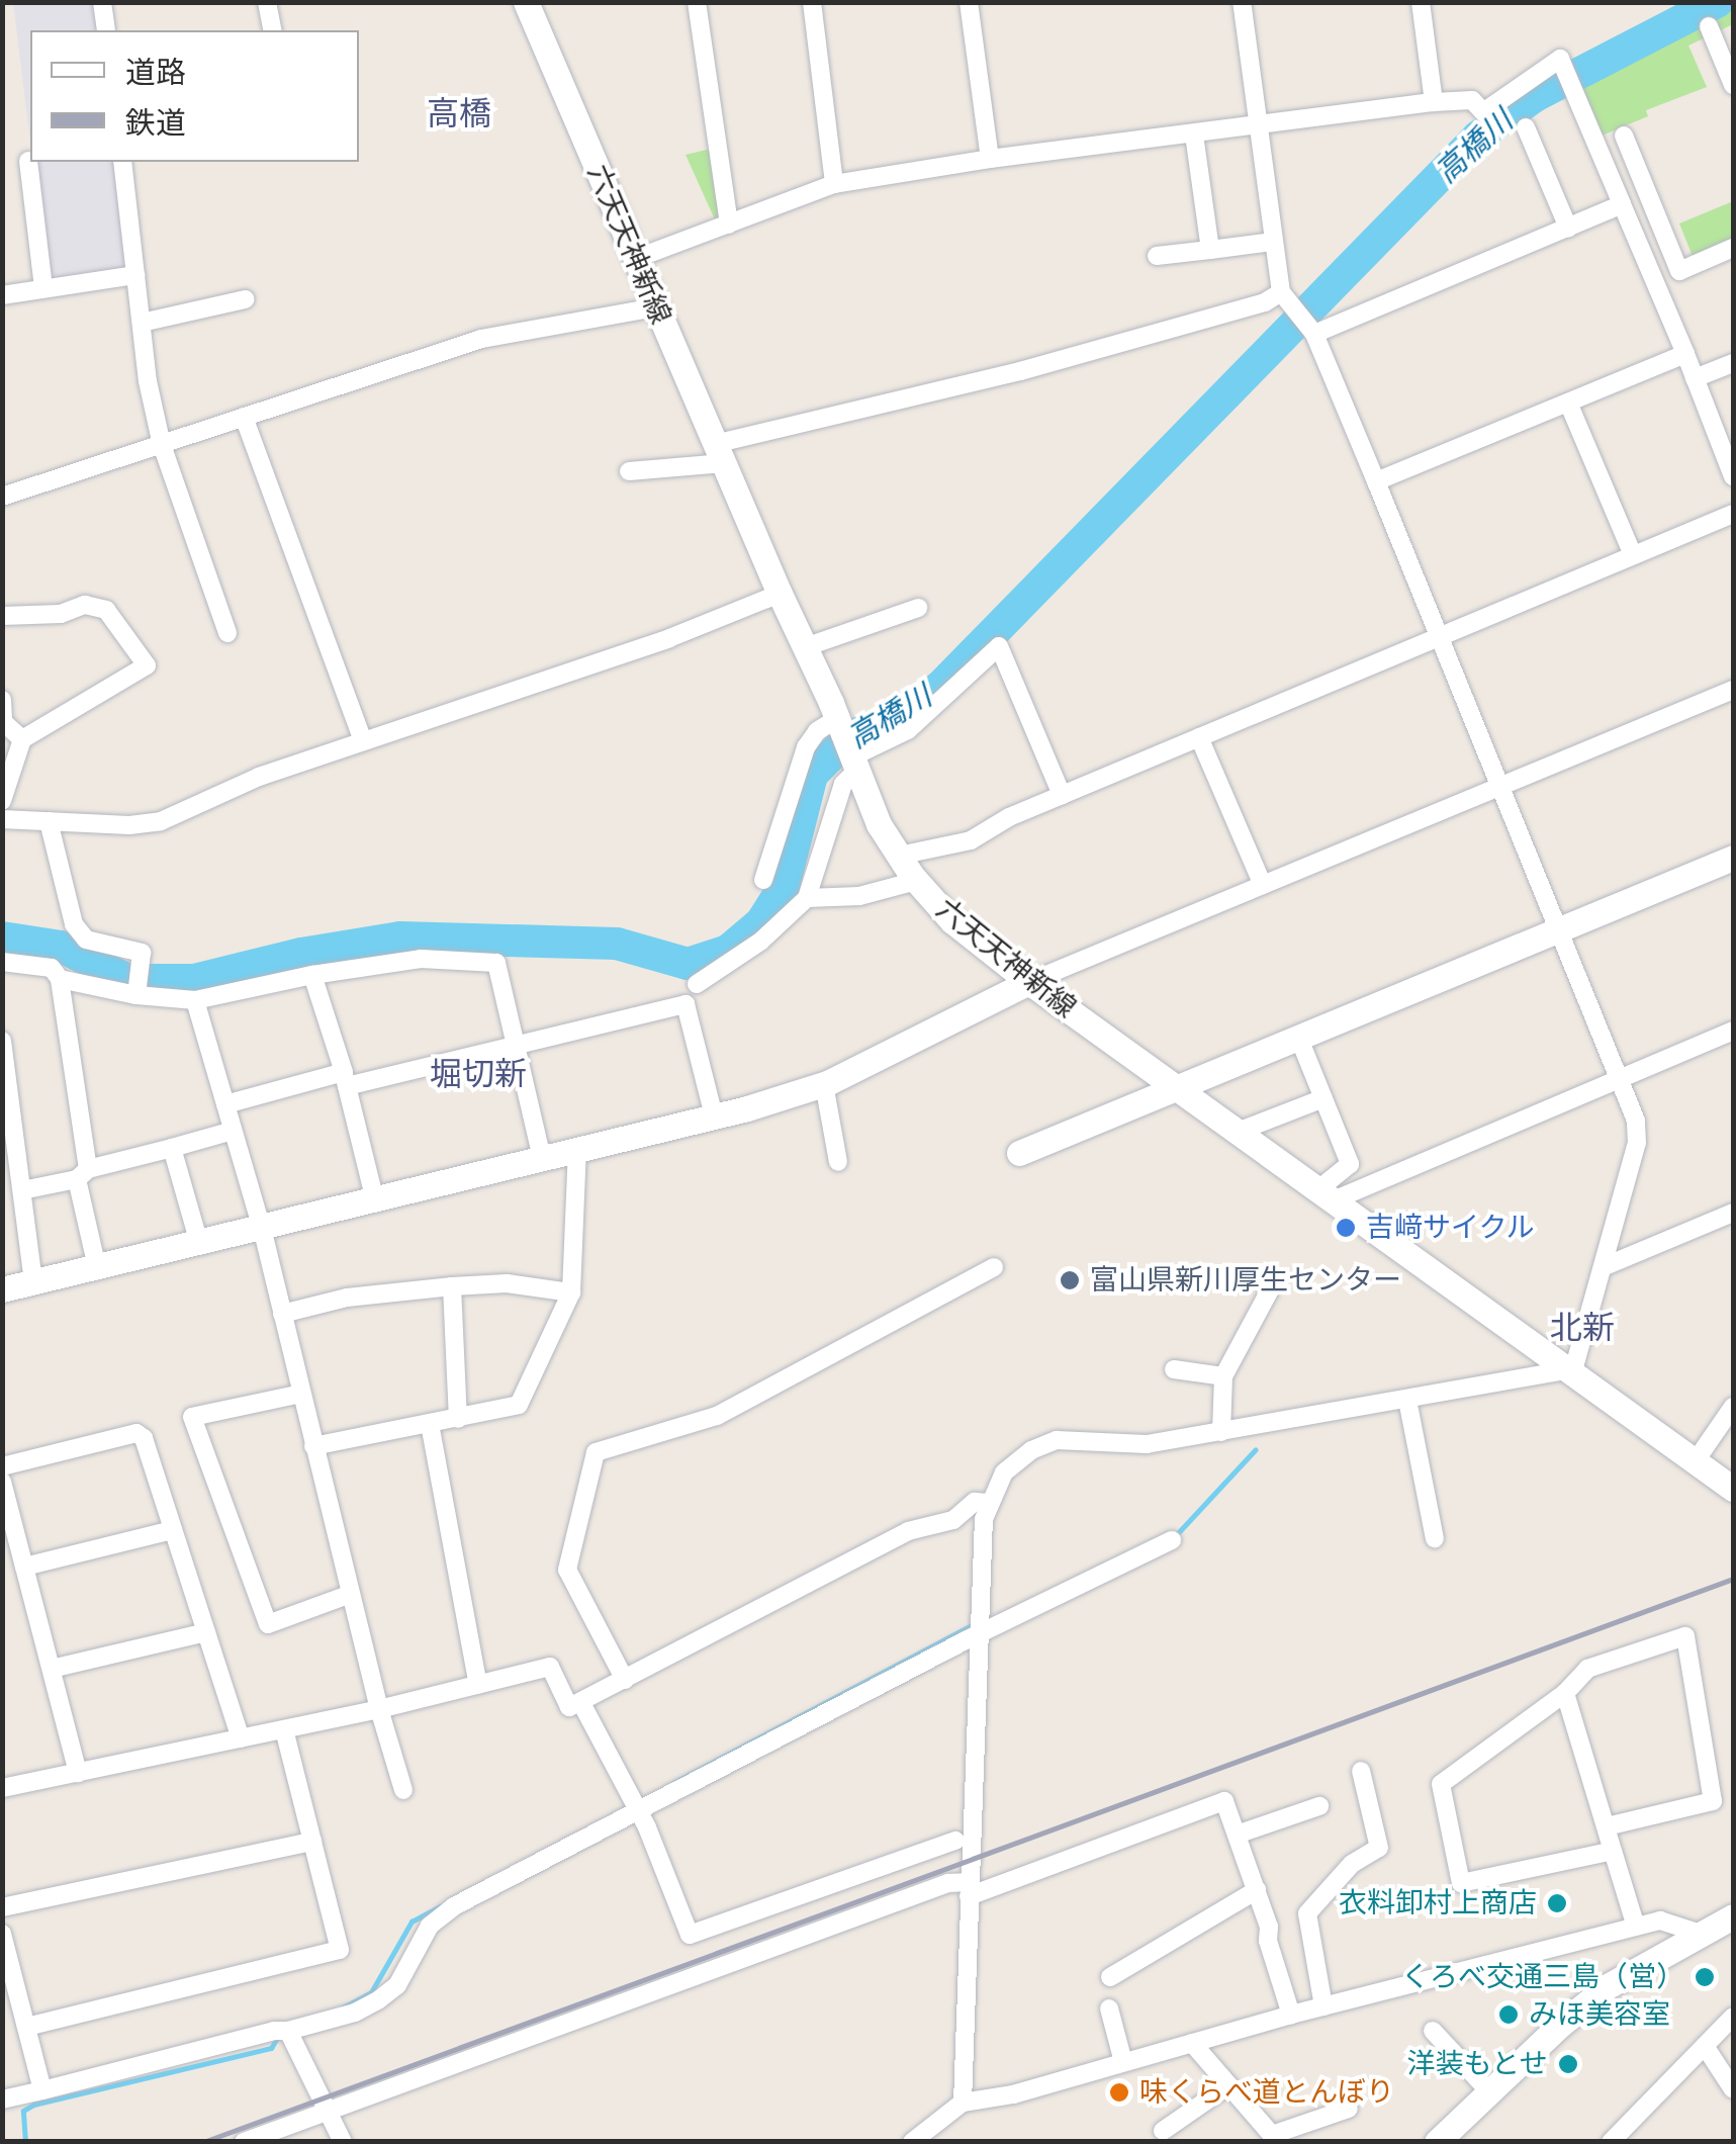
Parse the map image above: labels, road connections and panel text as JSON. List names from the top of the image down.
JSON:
{
  "streets": {
    "main road": ["六天天神新線"]
  },
  "districts": ["高橋", "堀切新", "北新"],
  "water": ["高橋川"],
  "places": [
    "吉﨑サイクル",
    "富山県新川厚生センター",
    "衣料卸村上商店",
    "くろべ交通三島（営）",
    "みほ美容室",
    "洋装もとせ",
    "味くらべ道とんぼり"
  ],
  "legend": ["道路", "鉄道"]
}
